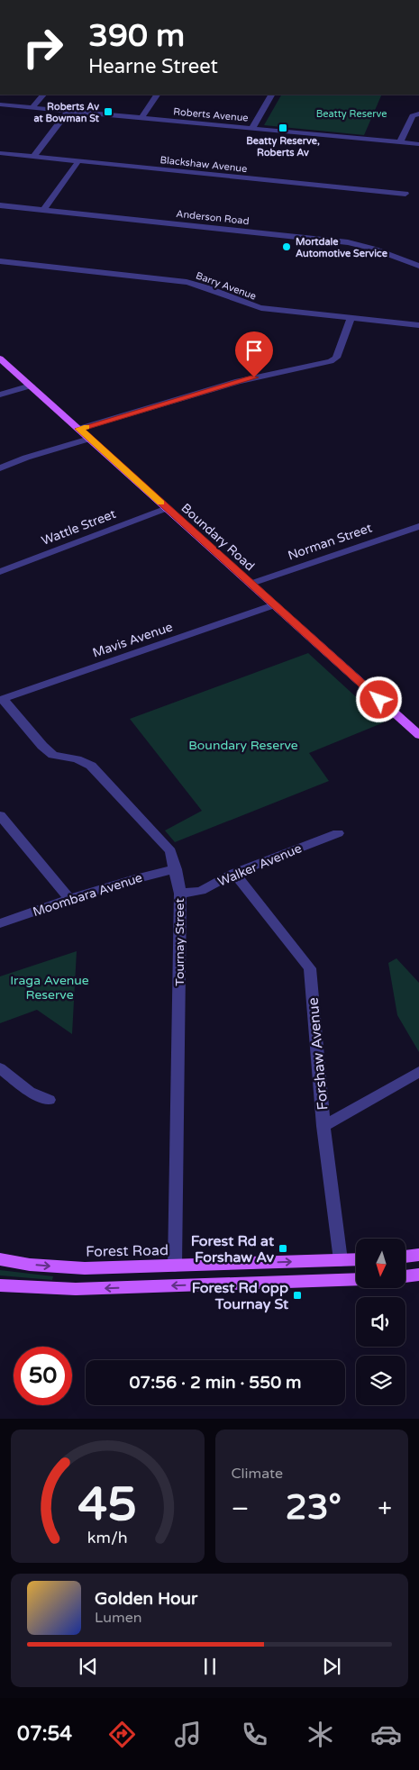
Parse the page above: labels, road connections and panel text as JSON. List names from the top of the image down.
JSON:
{
  "streets": {
    "main road": ["Boundary Road", "Forest Road"],
    "street": [
      "Roberts Avenue",
      "Blackshaw Avenue",
      "Anderson Road",
      "Barry Avenue",
      "Wattle Street",
      "Norman Street",
      "Mavis Avenue",
      "Walker Avenue",
      "Moombara Avenue",
      "Tournay Street",
      "Forshaw Avenue"
    ]
  },
  "crossings": [
    ["Wattle Street", "Boundary Road"],
    ["Boundary Road", "Norman Street"],
    ["Boundary Road", "Mavis Avenue"],
    ["Mavis Avenue", "Tournay Street"],
    ["Walker Avenue", "Tournay Street"],
    ["Walker Avenue", "Forshaw Avenue"],
    ["Moombara Avenue", "Tournay Street"],
    ["Tournay Street", "Forest Road"],
    ["Forshaw Avenue", "Forest Road"]
  ],
  "parks": ["Beatty Reserve", "Boundary Reserve", "Iraga Avenue Reserve"],
  "places": {
    "transit": [
      "Roberts Av at Bowman St",
      "Beatty Reserve, Roberts Av",
      "Forest Rd at Forshaw Av",
      "Forest Rd opp Tournay St"
    ],
    "other": ["Mortdale Automotive Service"]
  },
  "north": "bottom",
  "page": {
    "turn": ["390 m", "Hearne Street"],
    "limit": "50",
    "trip": "07:56 · 2 min · 550 m",
    "tile": "Climate",
    "heat": ["−", "23°", "+"],
    "song": ["Golden Hour", "Lumen"],
    "tabs": "07:54",
    "gauge": ["45", "km/h"]
  }
}
